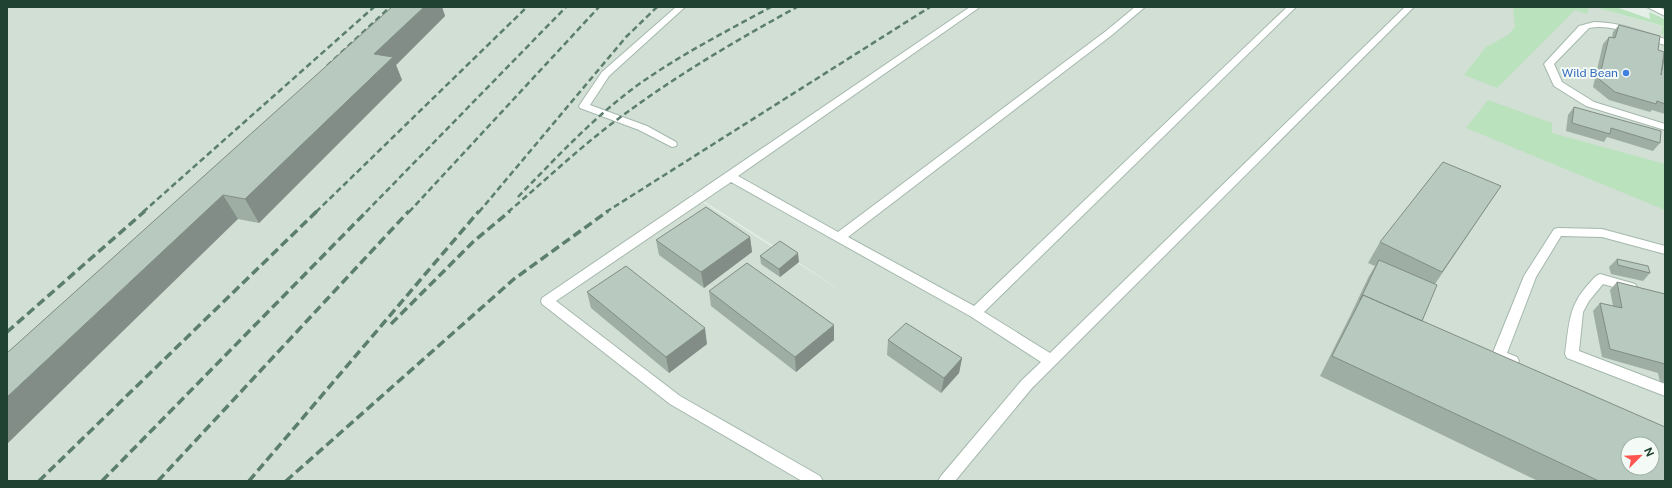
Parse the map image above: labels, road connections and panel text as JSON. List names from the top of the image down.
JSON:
{
  "places": ["Wild Bean"],
  "north": "top right"
}
